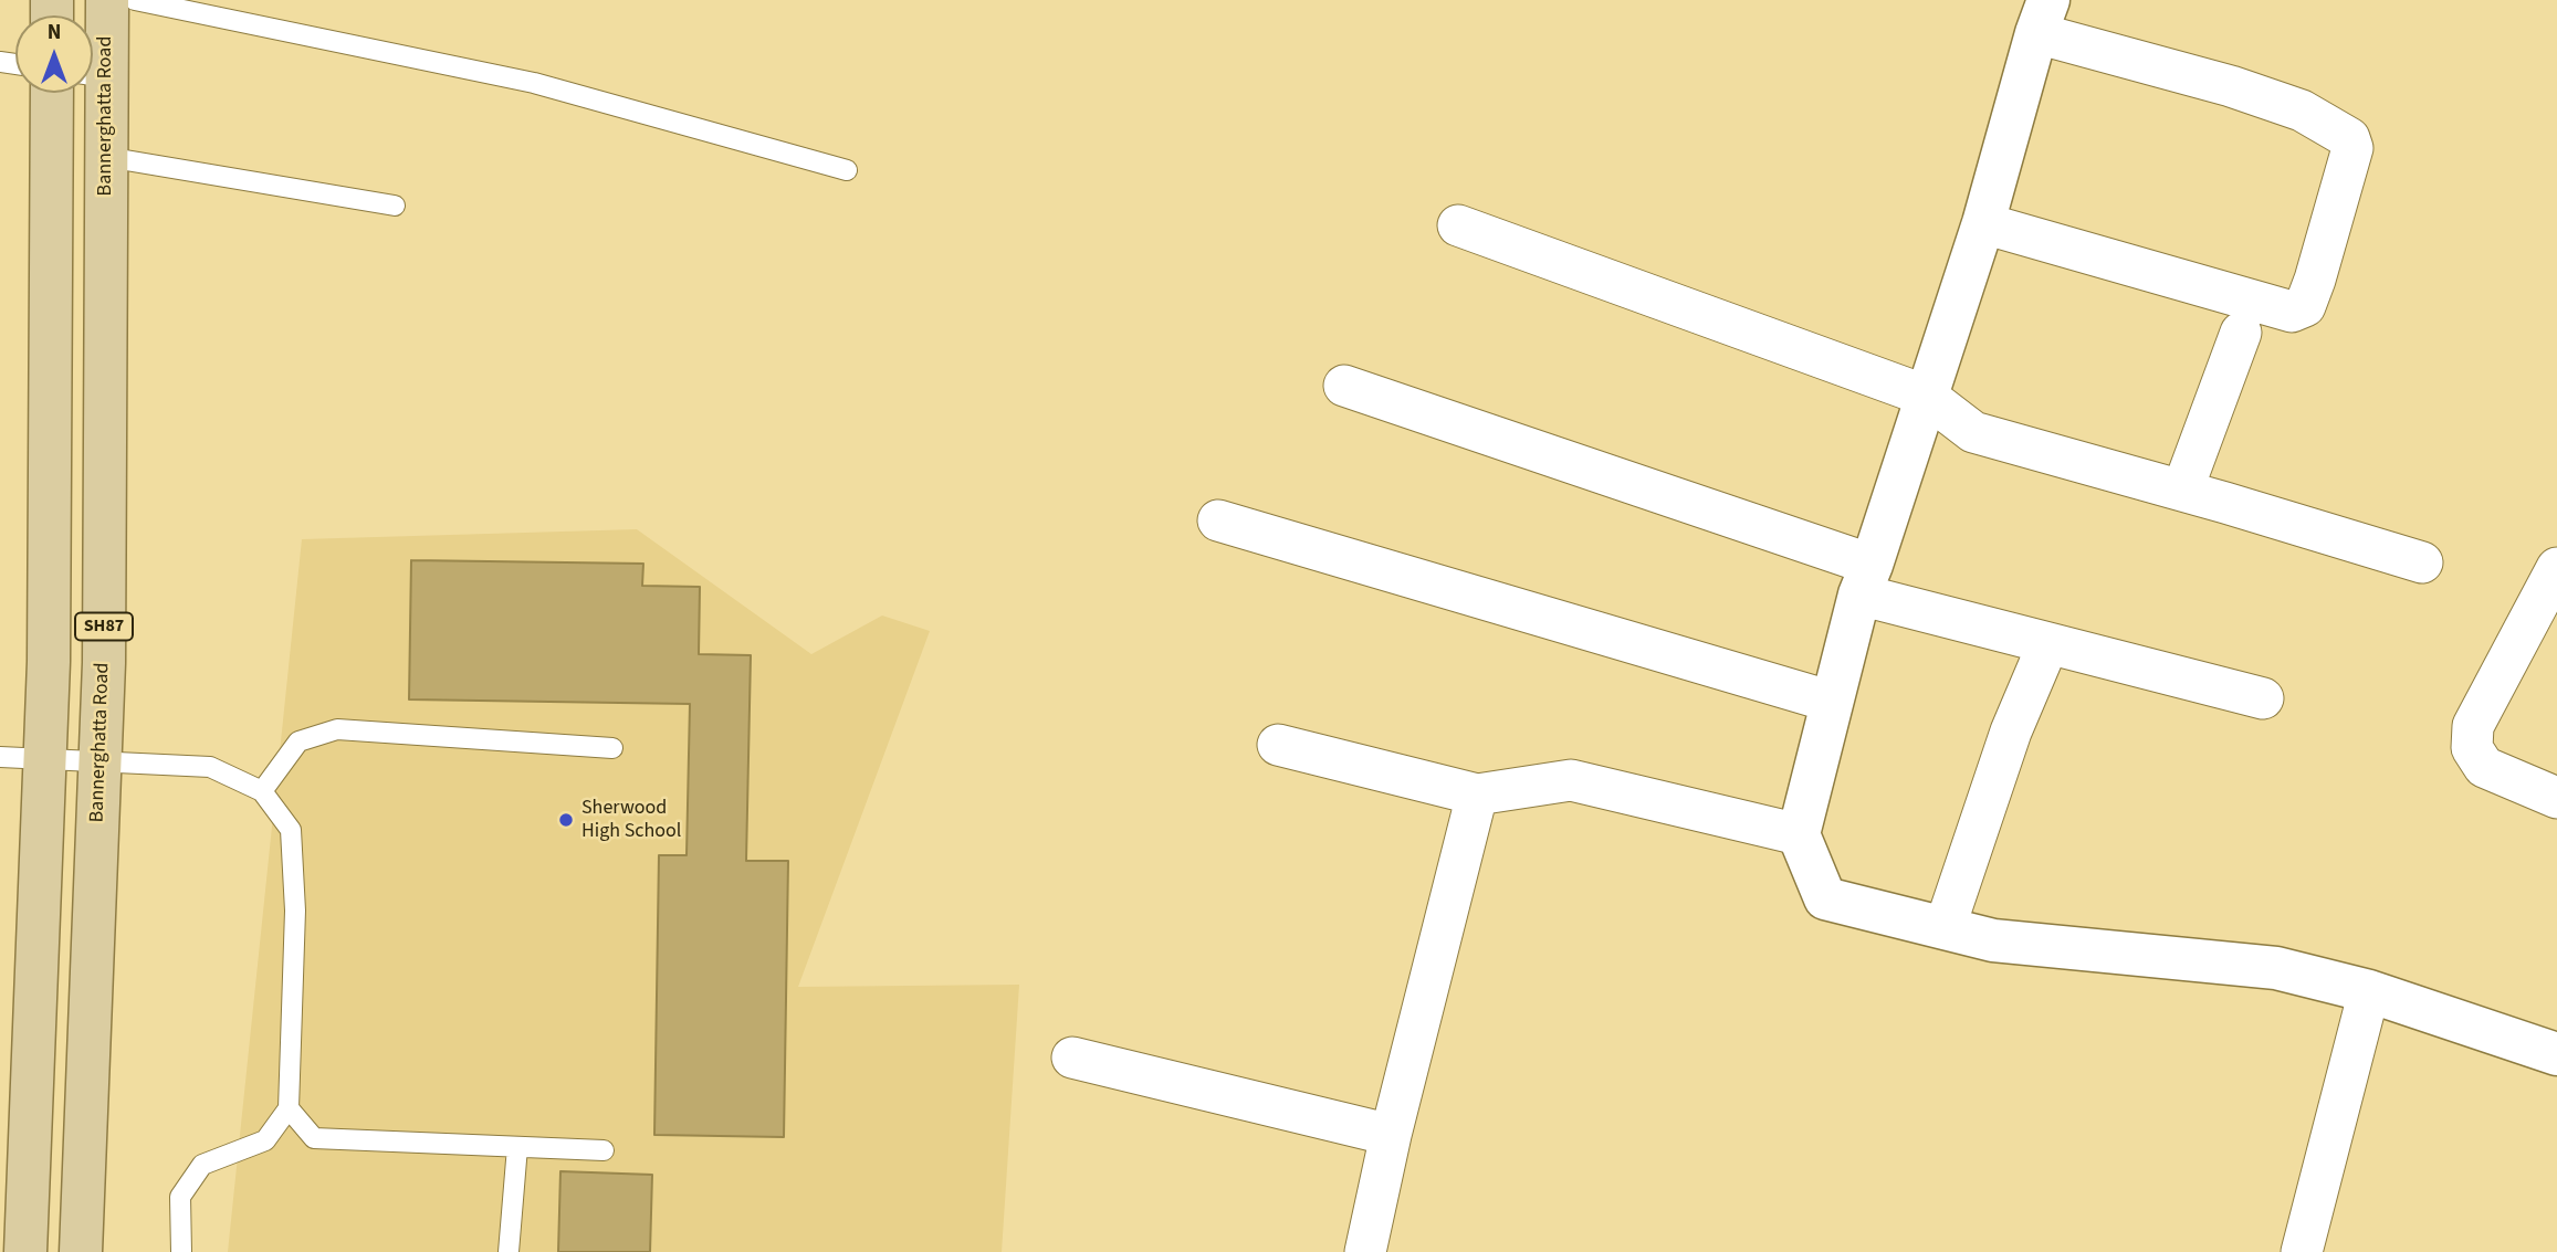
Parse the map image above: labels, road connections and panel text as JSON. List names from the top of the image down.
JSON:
{
  "streets": {
    "main road": ["Bannerghatta Road", "SH87"]
  },
  "places": ["Sherwood High School"],
  "north": "top"
}
